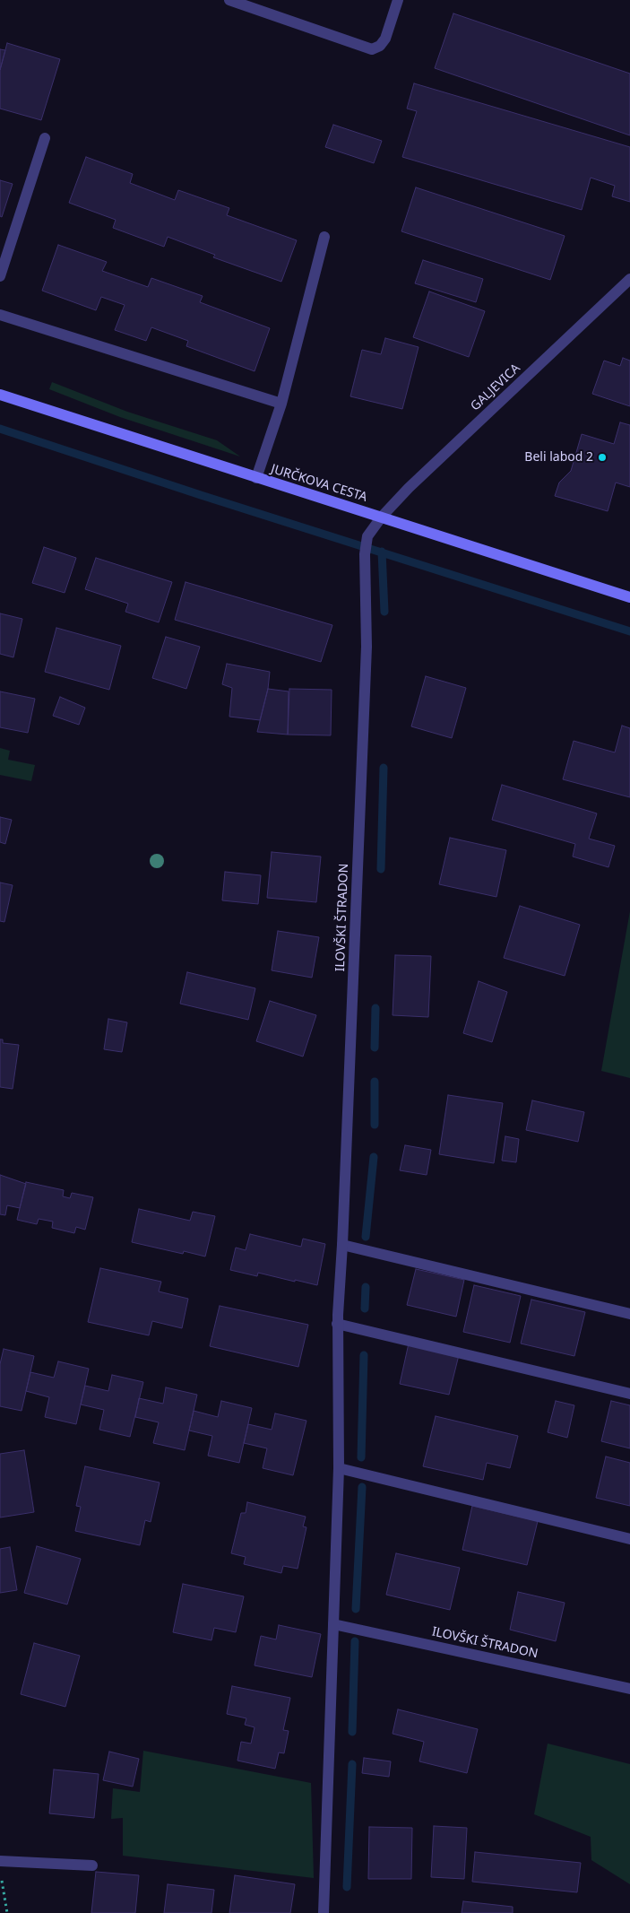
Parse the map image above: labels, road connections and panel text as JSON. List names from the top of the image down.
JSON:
{
  "streets": {
    "main road": ["JURČKOVA CESTA"],
    "street": ["GALJEVICA", "ILOVŠKI ŠTRADON"]
  },
  "crossings": [
    ["GALJEVICA", "JURČKOVA CESTA"],
    ["GALJEVICA", "ILOVŠKI ŠTRADON"],
    ["JURČKOVA CESTA", "ILOVŠKI ŠTRADON"]
  ],
  "places": ["Beli labod 2"]
}
